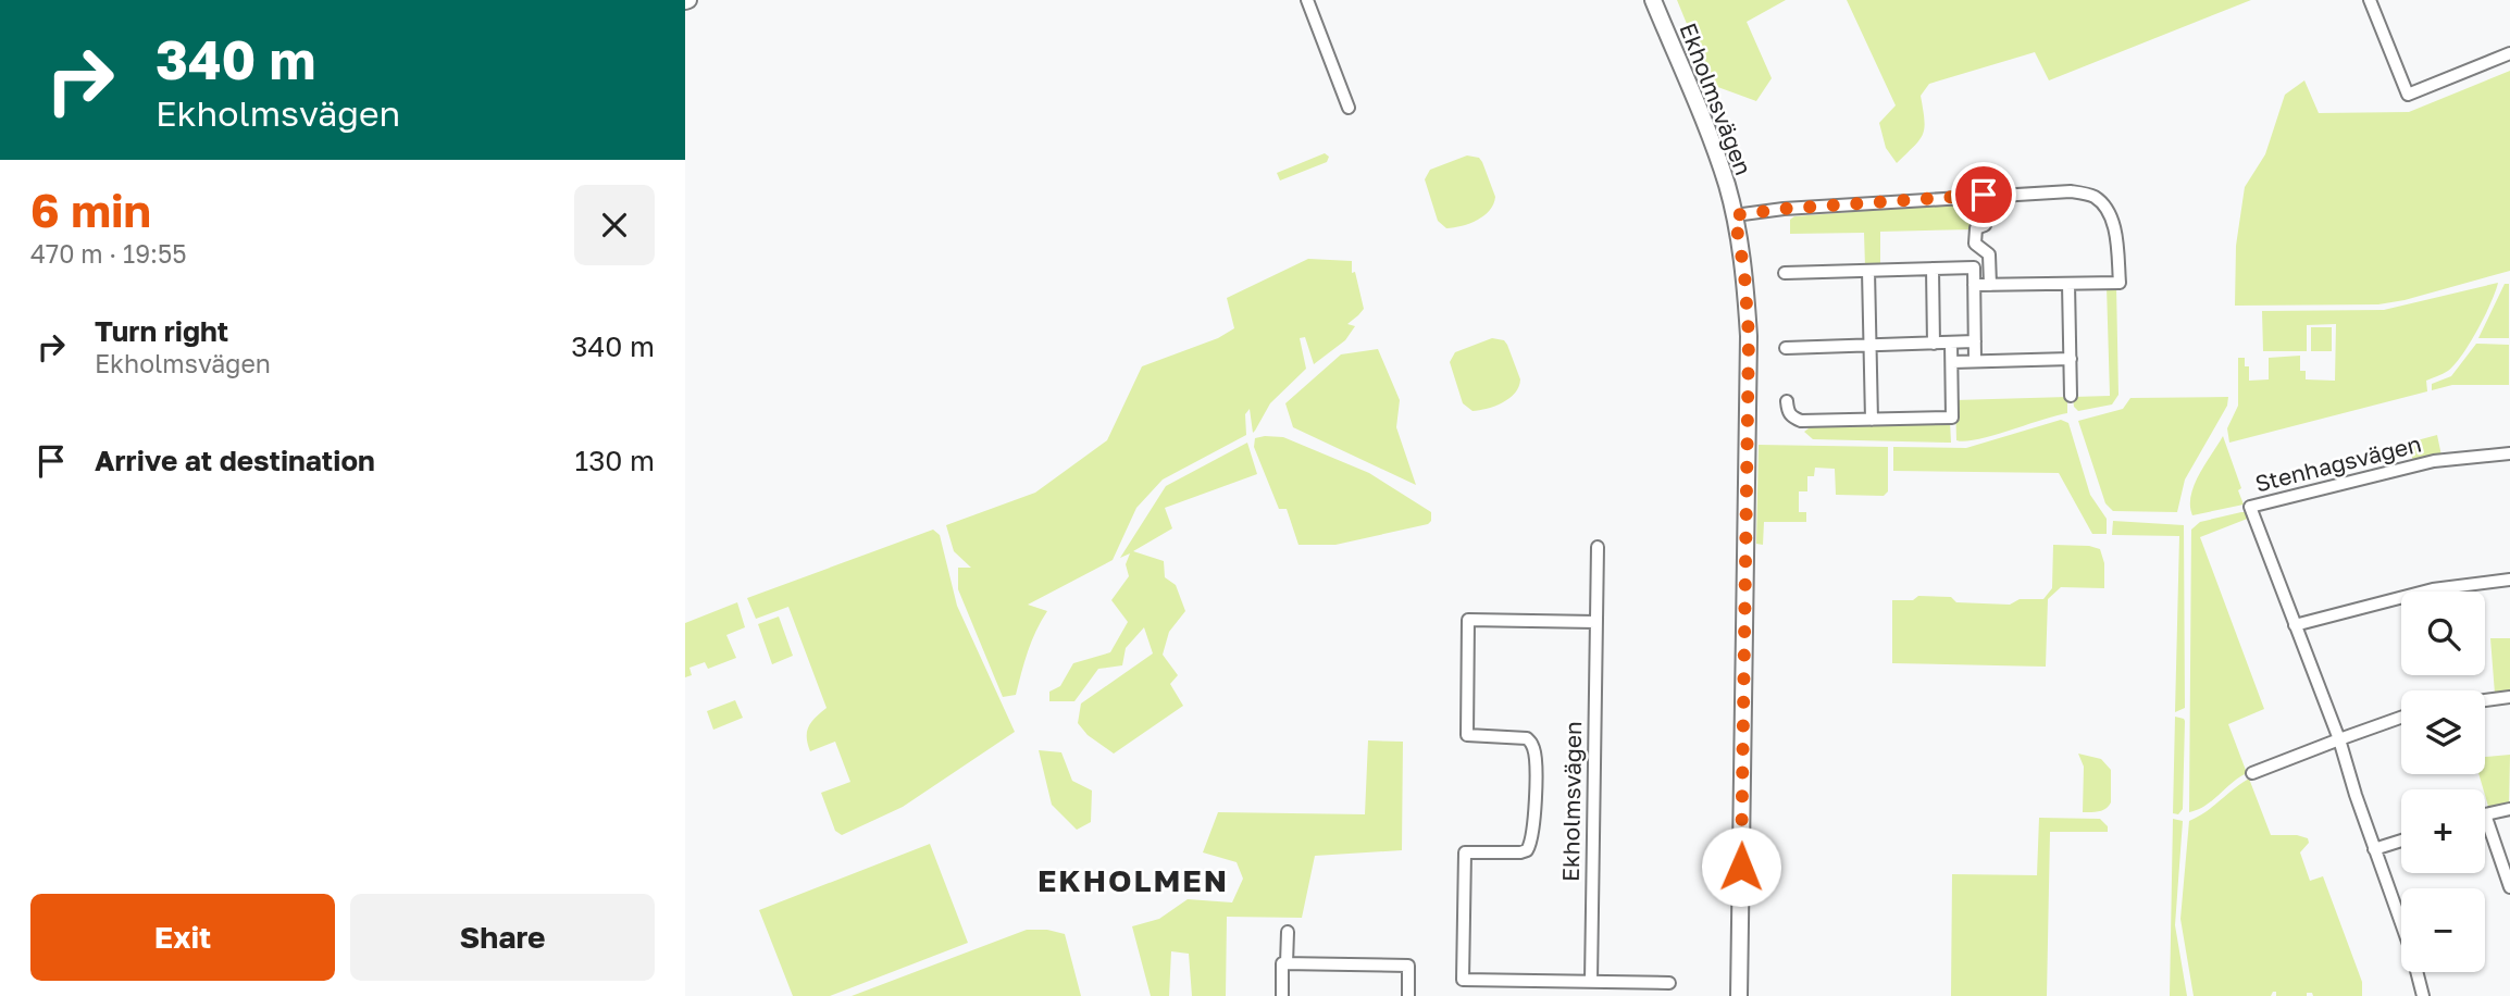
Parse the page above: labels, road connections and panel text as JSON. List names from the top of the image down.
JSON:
{
  "streets": {
    "street": ["Ekholmsvägen", "Stenhagsvägen"]
  },
  "districts": ["EKHOLMEN"],
  "page": {
    "turn": ["340 m", "Ekholmsvägen"],
    "heading": ["6 min", "470 m · 19:55"],
    "list": [
      {
        "name": "Turn right",
        "note": "Ekholmsvägen",
        "value": "340 m"
      },
      {
        "name": "Arrive at destination",
        "value": "130 m"
      }
    ],
    "map_buttons": ["+", "−"],
    "buttons": ["Exit", "Share"]
  }
}
